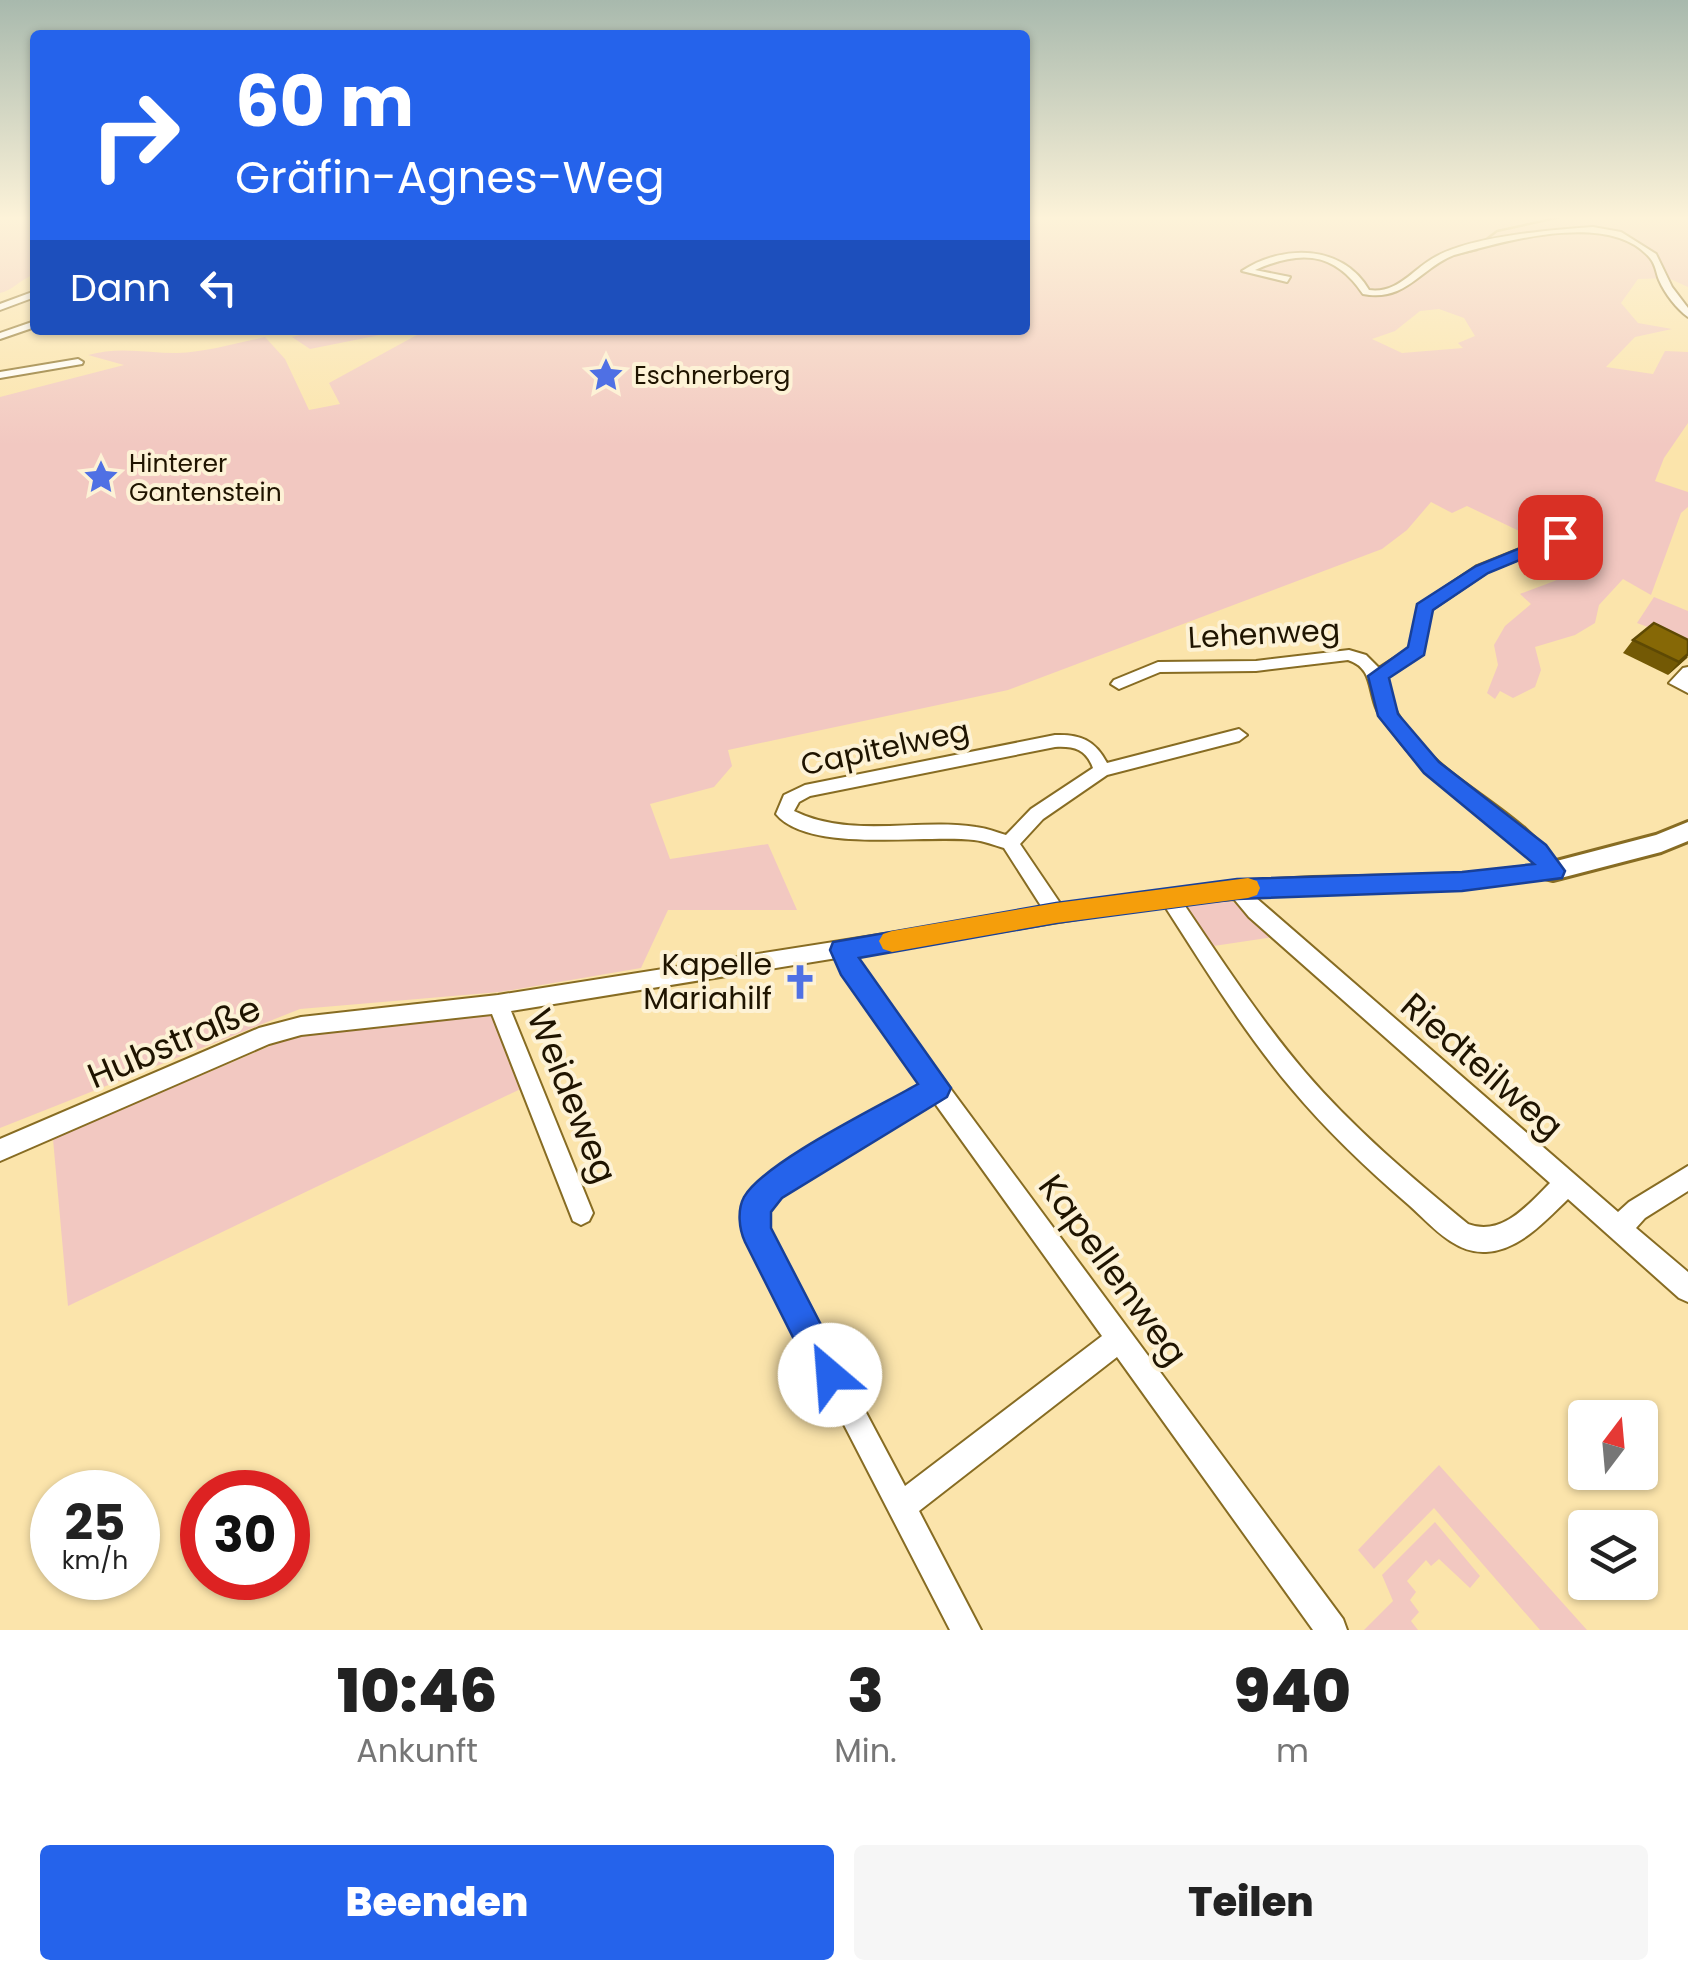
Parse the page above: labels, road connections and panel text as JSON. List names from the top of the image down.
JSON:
{
  "streets": {
    "street": [
      "Lehenweg",
      "Capitelweg",
      "Hubstraße",
      "Riedteilweg",
      "Weideweg",
      "Kapellenweg"
    ]
  },
  "crossings": [
    ["Hubstraße", "Riedteilweg"],
    ["Hubstraße", "Weideweg"],
    ["Hubstraße", "Kapellenweg"]
  ],
  "places": {
    "place": ["Eschnerberg", "Hinterer Gantenstein"],
    "church": ["Kapelle Mariahilf"]
  },
  "north": "top",
  "page": {
    "turn": ["60 m", "Gräfin-Agnes-Weg"],
    "then": "Dann",
    "speed": "25 km/h",
    "limit": "30",
    "eta": [
      "10:46",
      "Ankunft",
      "3",
      "Min.",
      "940",
      "m"
    ],
    "buttons": ["Beenden", "Teilen"]
  }
}
